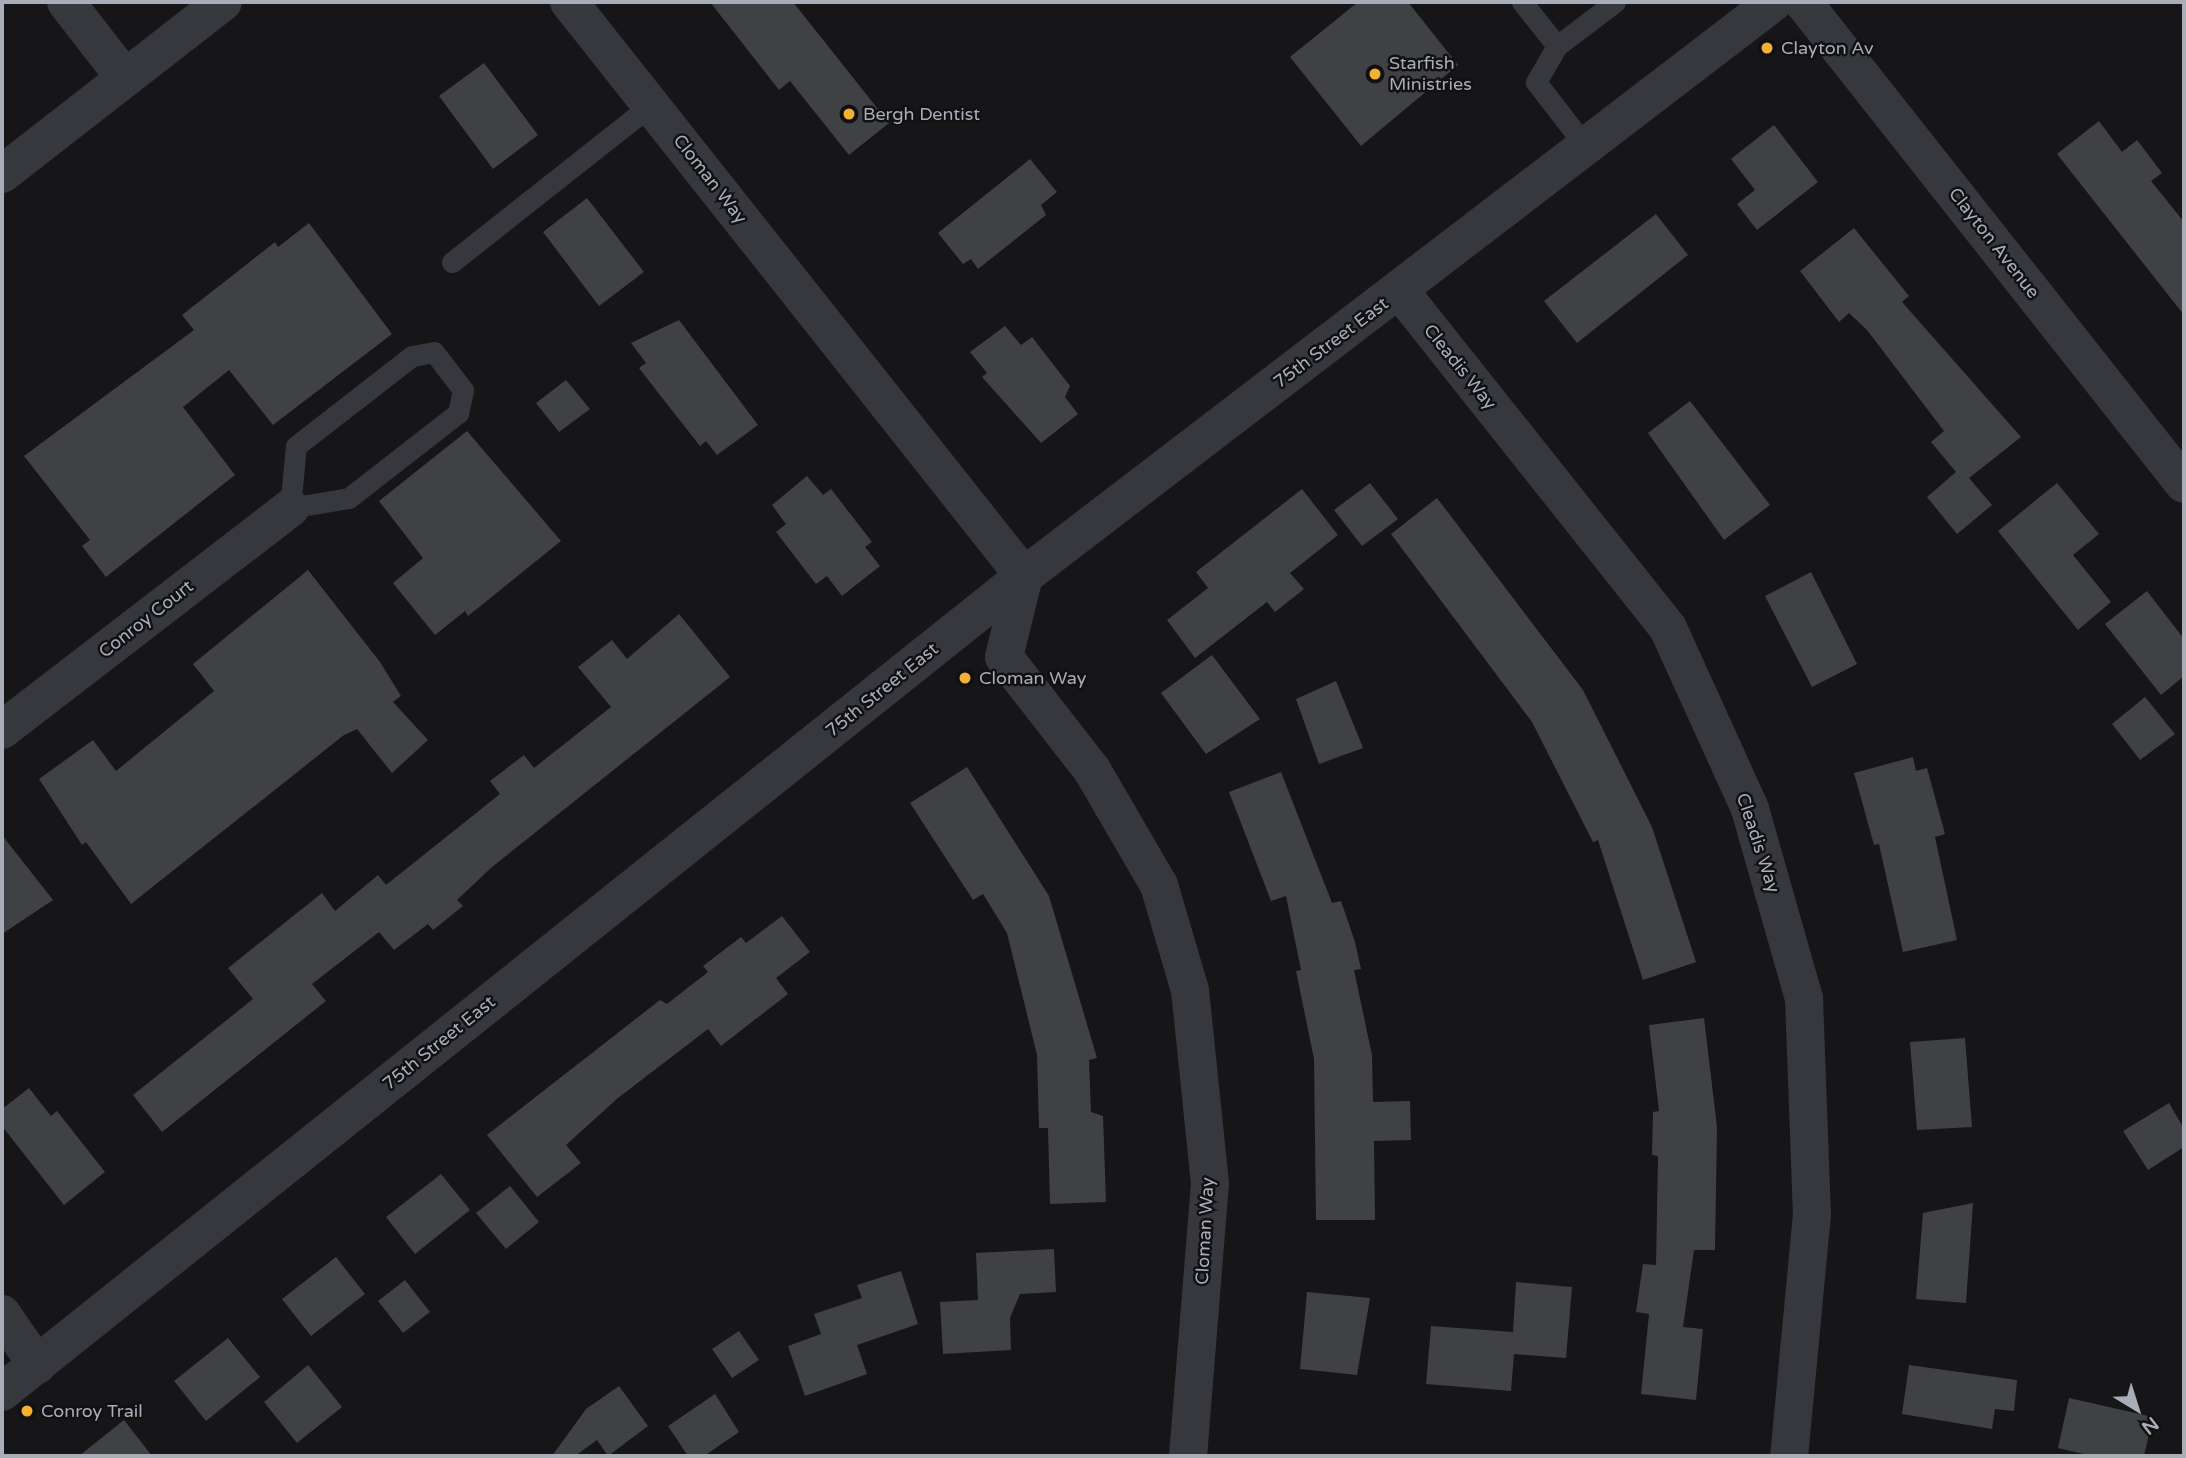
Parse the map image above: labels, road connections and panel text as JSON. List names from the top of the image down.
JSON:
{
  "streets": {
    "street": [
      "Cloman Way",
      "Clayton Avenue",
      "75th Street East",
      "Cleadis Way",
      "Conroy Court"
    ]
  },
  "crossings": [
    ["Cloman Way", "75th Street East"],
    ["75th Street East", "Cleadis Way"]
  ],
  "places": [
    "Clayton Av",
    "Starfish Ministries",
    "Bergh Dentist",
    "Cloman Way",
    "Conroy Trail"
  ],
  "north": "bottom right"
}
